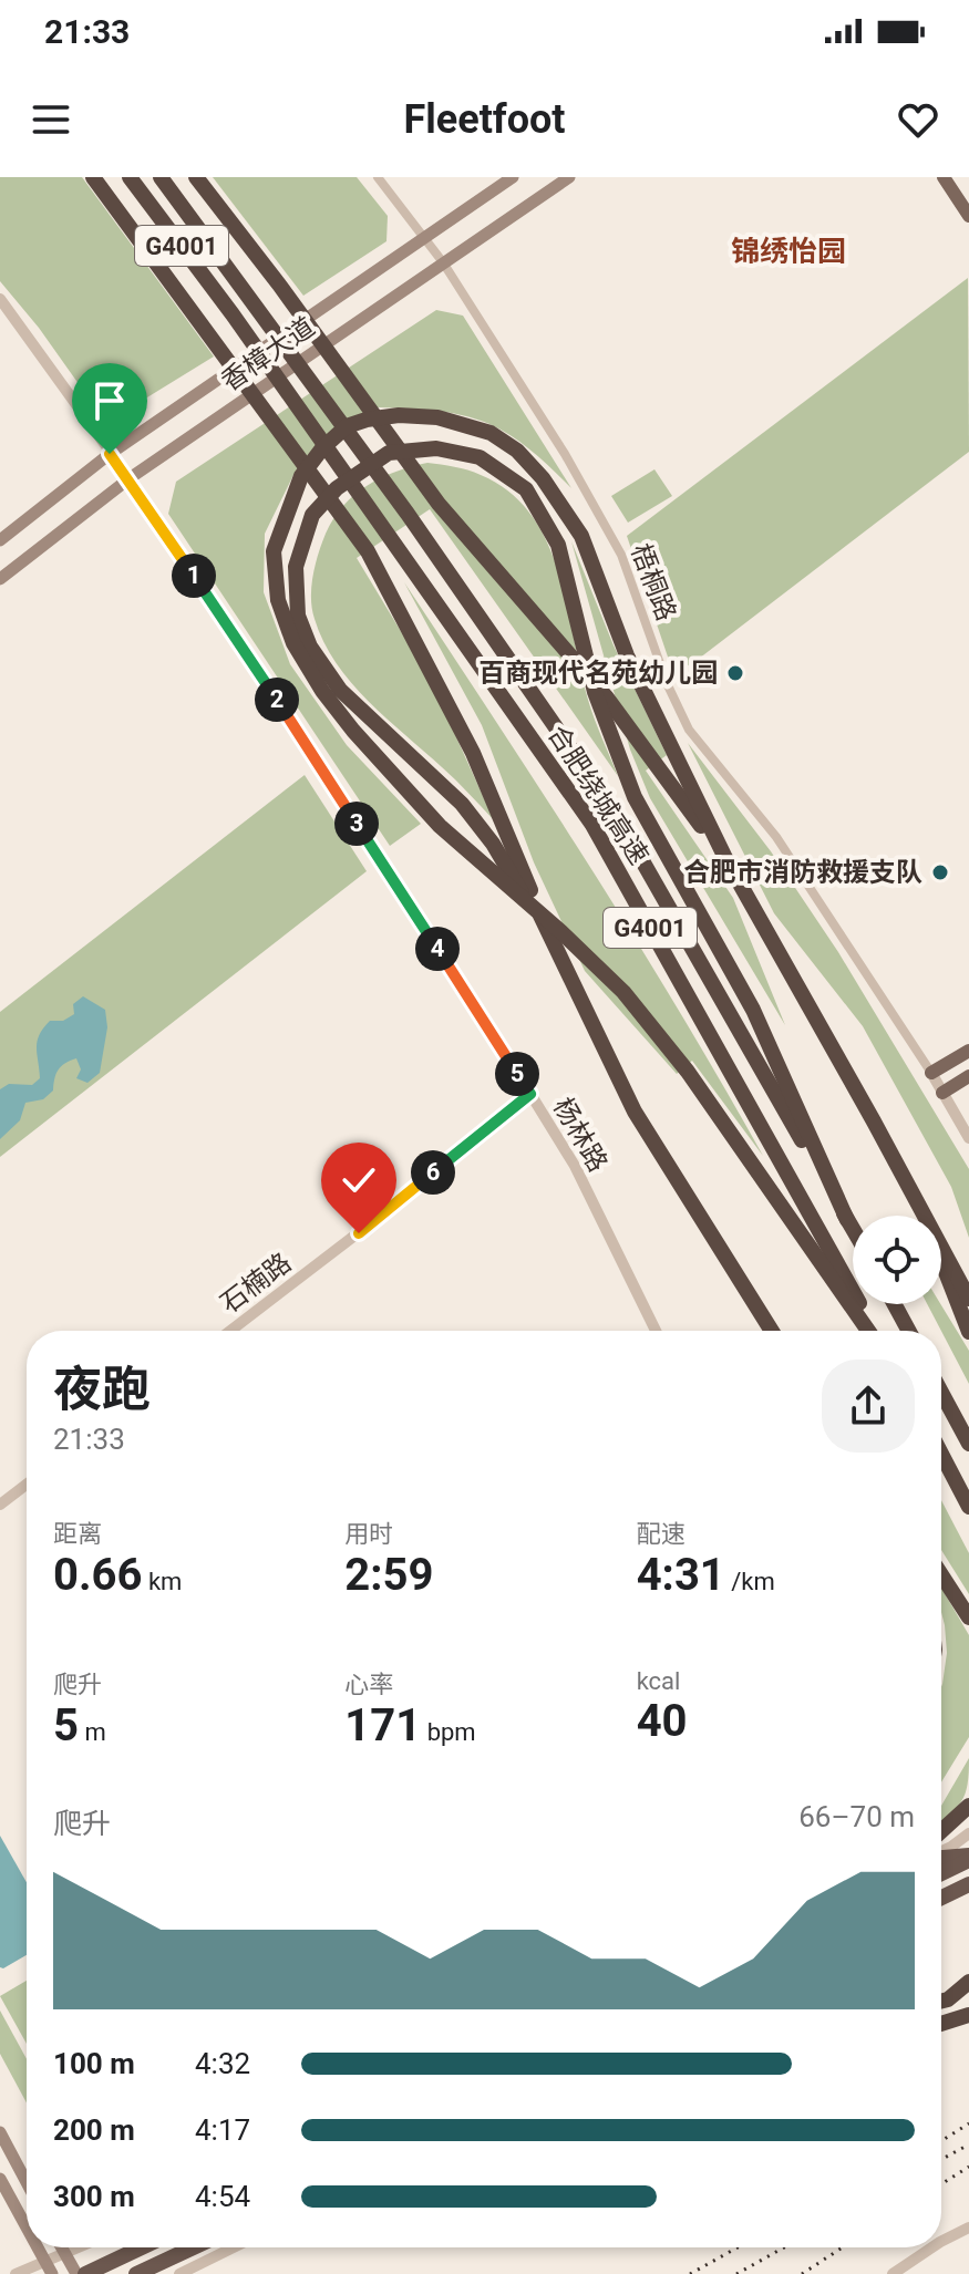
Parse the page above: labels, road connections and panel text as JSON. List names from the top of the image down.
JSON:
{
  "streets": {
    "highway": ["G4001", "合肥绕城高速"],
    "main road": ["香樟大道"],
    "street": ["梧桐路", "杨林路", "石楠路"]
  },
  "crossings": [
    ["香樟大道", "梧桐路"],
    ["香樟大道", "杨林路"],
    ["杨林路", "石楠路"]
  ],
  "districts": ["锦绣怡园"],
  "places": ["百商现代名苑幼儿园", "合肥市消防救援支队"],
  "page": {
    "status": "21:33",
    "header": "Fleetfoot",
    "pins": [
      "1",
      "2",
      "3",
      "4",
      "5",
      "6"
    ],
    "heading": ["夜跑", "21:33"],
    "stats": [
      ["距离", "0.66 km"],
      ["用时", "2:59"],
      ["配速", "4:31 /km"],
      ["爬升", "5 m"],
      ["心率", "171 bpm"],
      ["kcal", "40"]
    ],
    "chart": ["爬升", "66–70 m"],
    "list": [
      {
        "name": "100 m",
        "note": "4:32"
      },
      {
        "name": "200 m",
        "note": "4:17"
      },
      {
        "name": "300 m",
        "note": "4:54"
      }
    ]
  }
}
